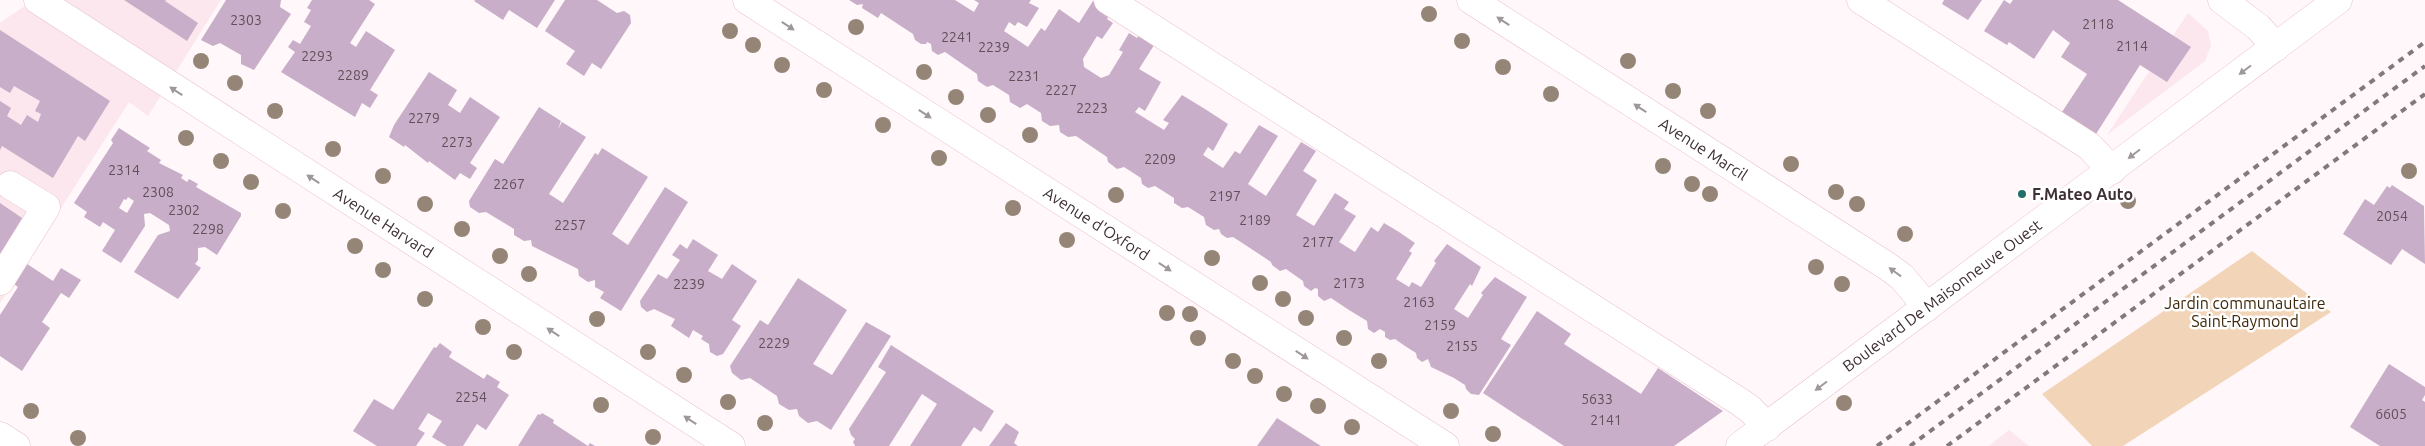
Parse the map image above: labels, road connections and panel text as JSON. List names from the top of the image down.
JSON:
{
  "streets": {
    "street": [
      "Avenue Marcil",
      "Avenue d'Oxford",
      "Avenue Harvard",
      "Boulevard De Maisonneuve Ouest"
    ]
  },
  "crossings": [
    ["Avenue Marcil", "Boulevard De Maisonneuve Ouest"]
  ],
  "one_way": ["Avenue Harvard", "Boulevard De Maisonneuve Ouest"],
  "parks": ["Jardin communautaire Saint-Raymond"],
  "places": ["F.Mateo Auto"],
  "house_numbers": [
    "2303",
    "2118",
    "2241",
    "2114",
    "2239",
    "2293",
    "2289",
    "2231",
    "2227",
    "2223",
    "2279",
    "2273",
    "2209",
    "2314",
    "2267",
    "2308",
    "2197",
    "2302",
    "2054",
    "2189",
    "2257",
    "2298",
    "2177",
    "2173",
    "2239",
    "2163",
    "2159",
    "2229",
    "2155",
    "2254",
    "5633",
    "6605",
    "2141"
  ]
}
